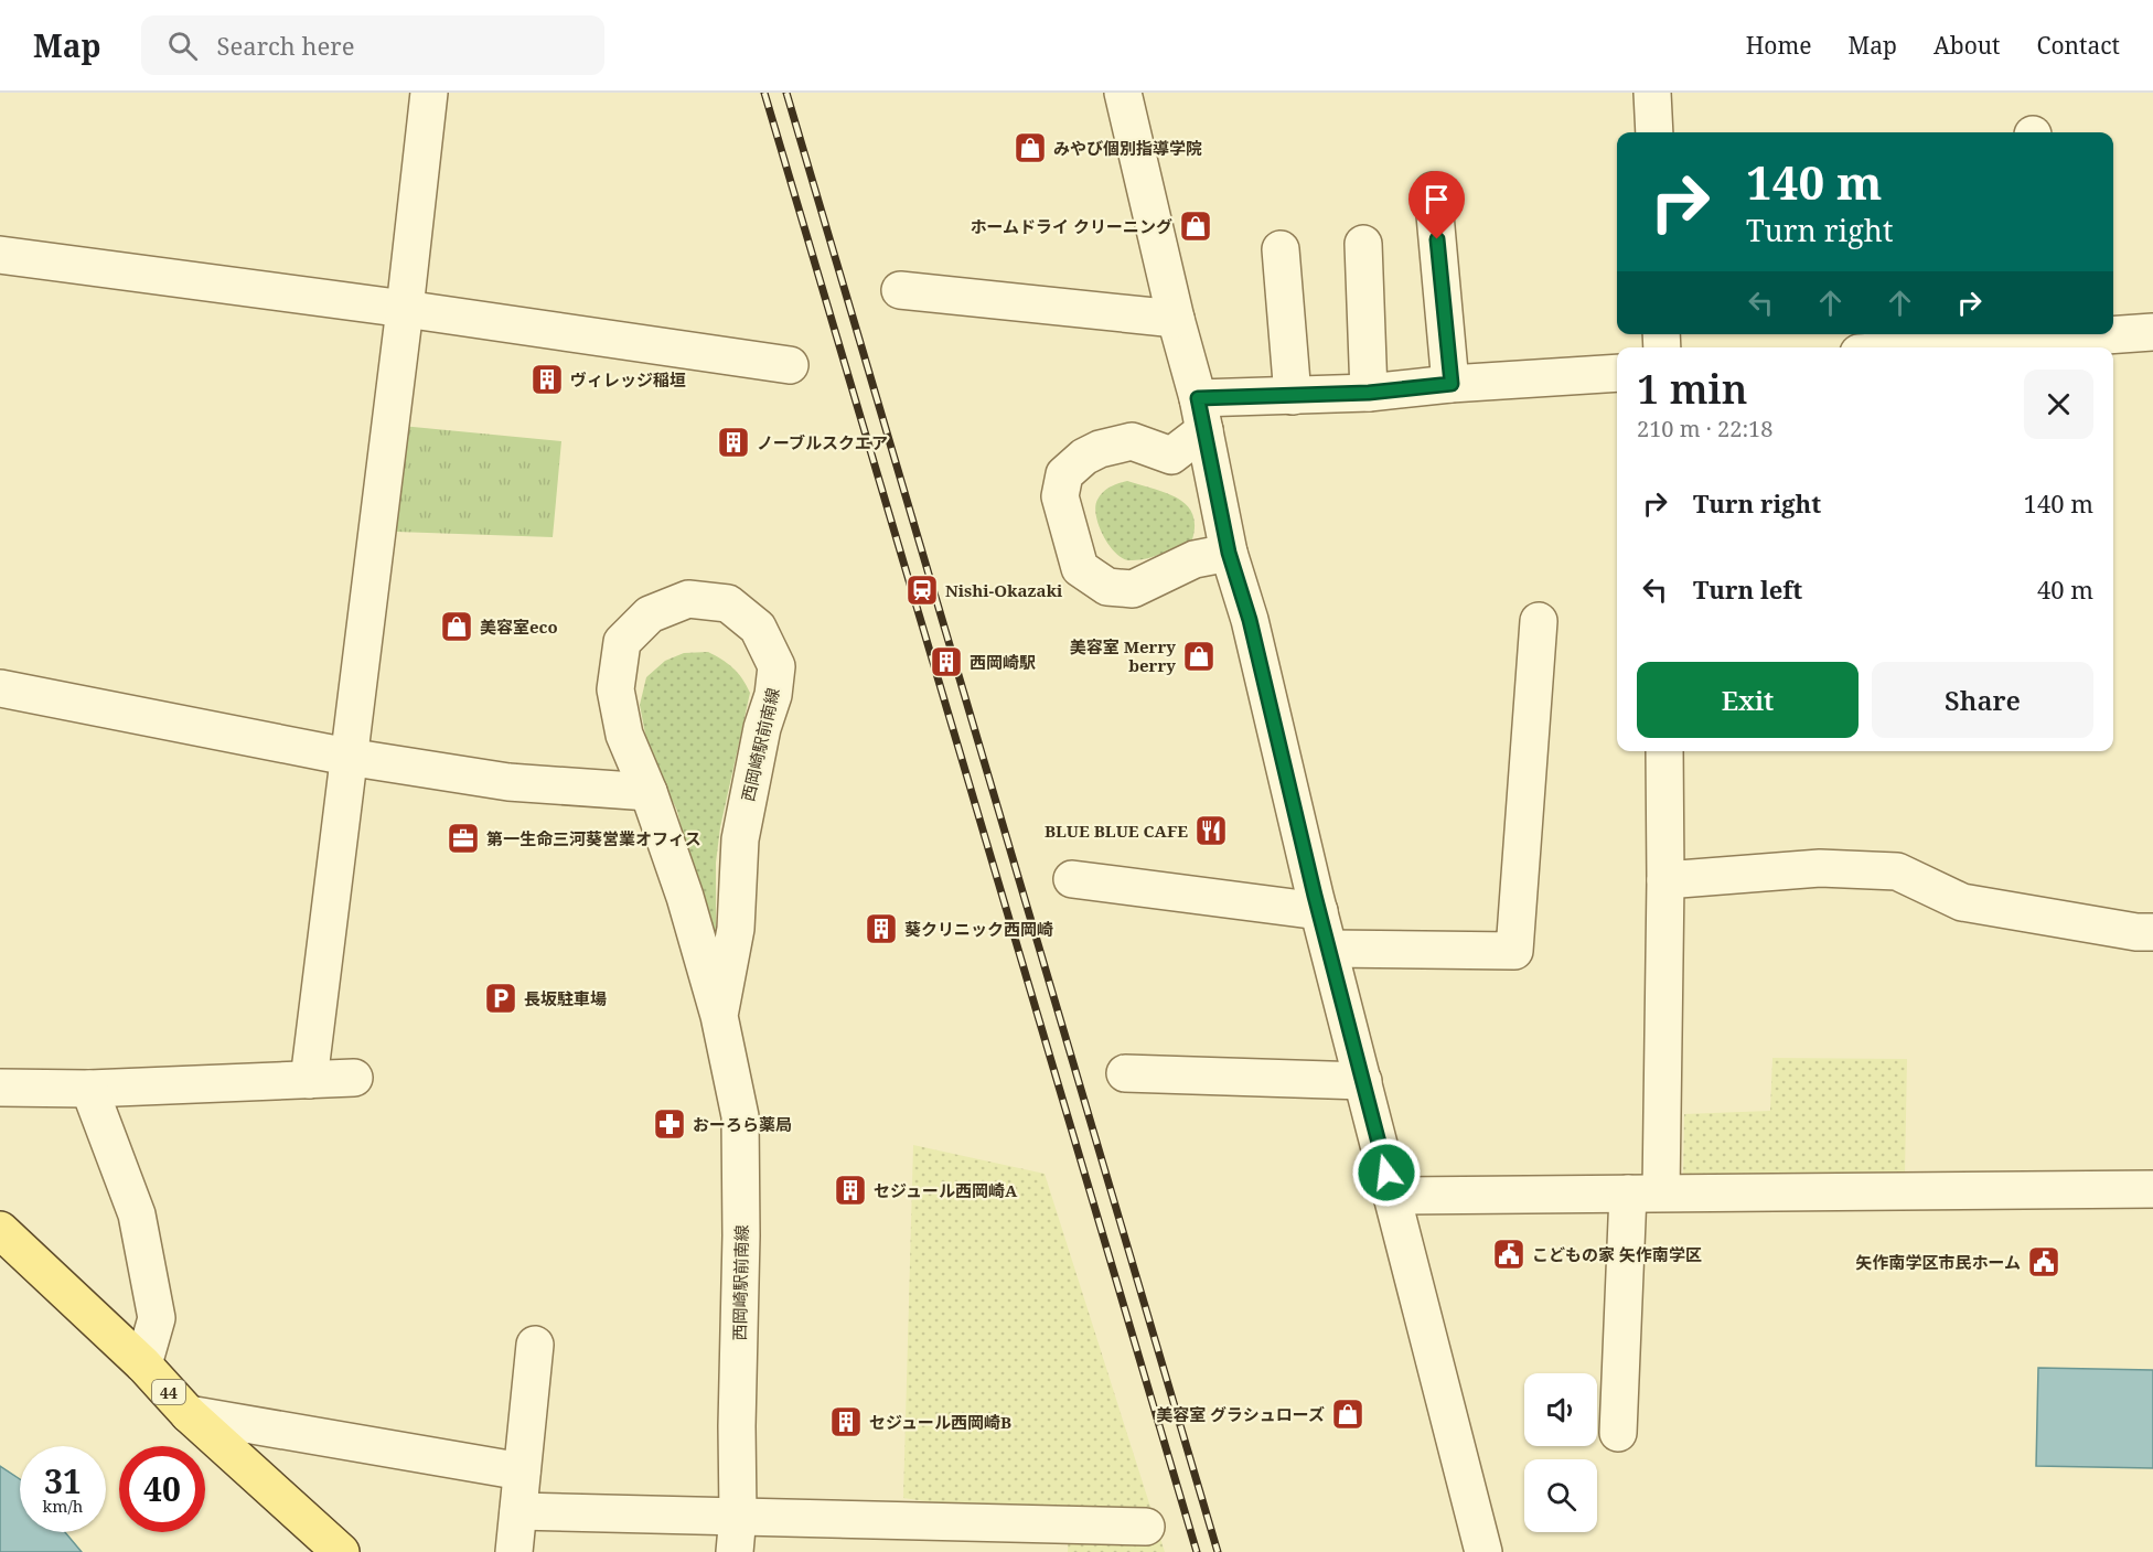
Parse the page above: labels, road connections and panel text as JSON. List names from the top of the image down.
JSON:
{
  "streets": {
    "main road": ["44"],
    "street": ["西岡崎駅前南線"]
  },
  "places": {
    "shop": [
      "みやび個別指導学院",
      "ホームドライ クリーニング",
      "美容室eco",
      "美容室 Merry berry",
      "美容室 グラシュローズ"
    ],
    "building": [
      "ヴィレッジ稲垣",
      "ノーブルスクエア",
      "西岡崎駅",
      "葵クリニック西岡崎",
      "セジュール西岡崎A",
      "セジュール西岡崎B"
    ],
    "station": ["Nishi-Okazaki"],
    "restaurant": ["BLUE BLUE CAFE"],
    "office": ["第一生命三河葵営業オフィス"],
    "parking": ["長坂駐車場"],
    "pharmacy": ["おーろら薬局"],
    "public building": ["こどもの家 矢作南学区", "矢作南学区市民ホーム"]
  },
  "page": {
    "header": "Map",
    "search": "Search here",
    "nav": [
      "Home",
      "Map",
      "About",
      "Contact"
    ],
    "turn": ["140 m", "Turn right"],
    "heading": ["1 min", "210 m · 22:18"],
    "list": [
      {
        "name": "Turn right",
        "value": "140 m"
      },
      {
        "name": "Turn left",
        "value": "40 m"
      }
    ],
    "buttons": ["Exit", "Share"],
    "speed": "31 km/h",
    "limit": "40"
  }
}
